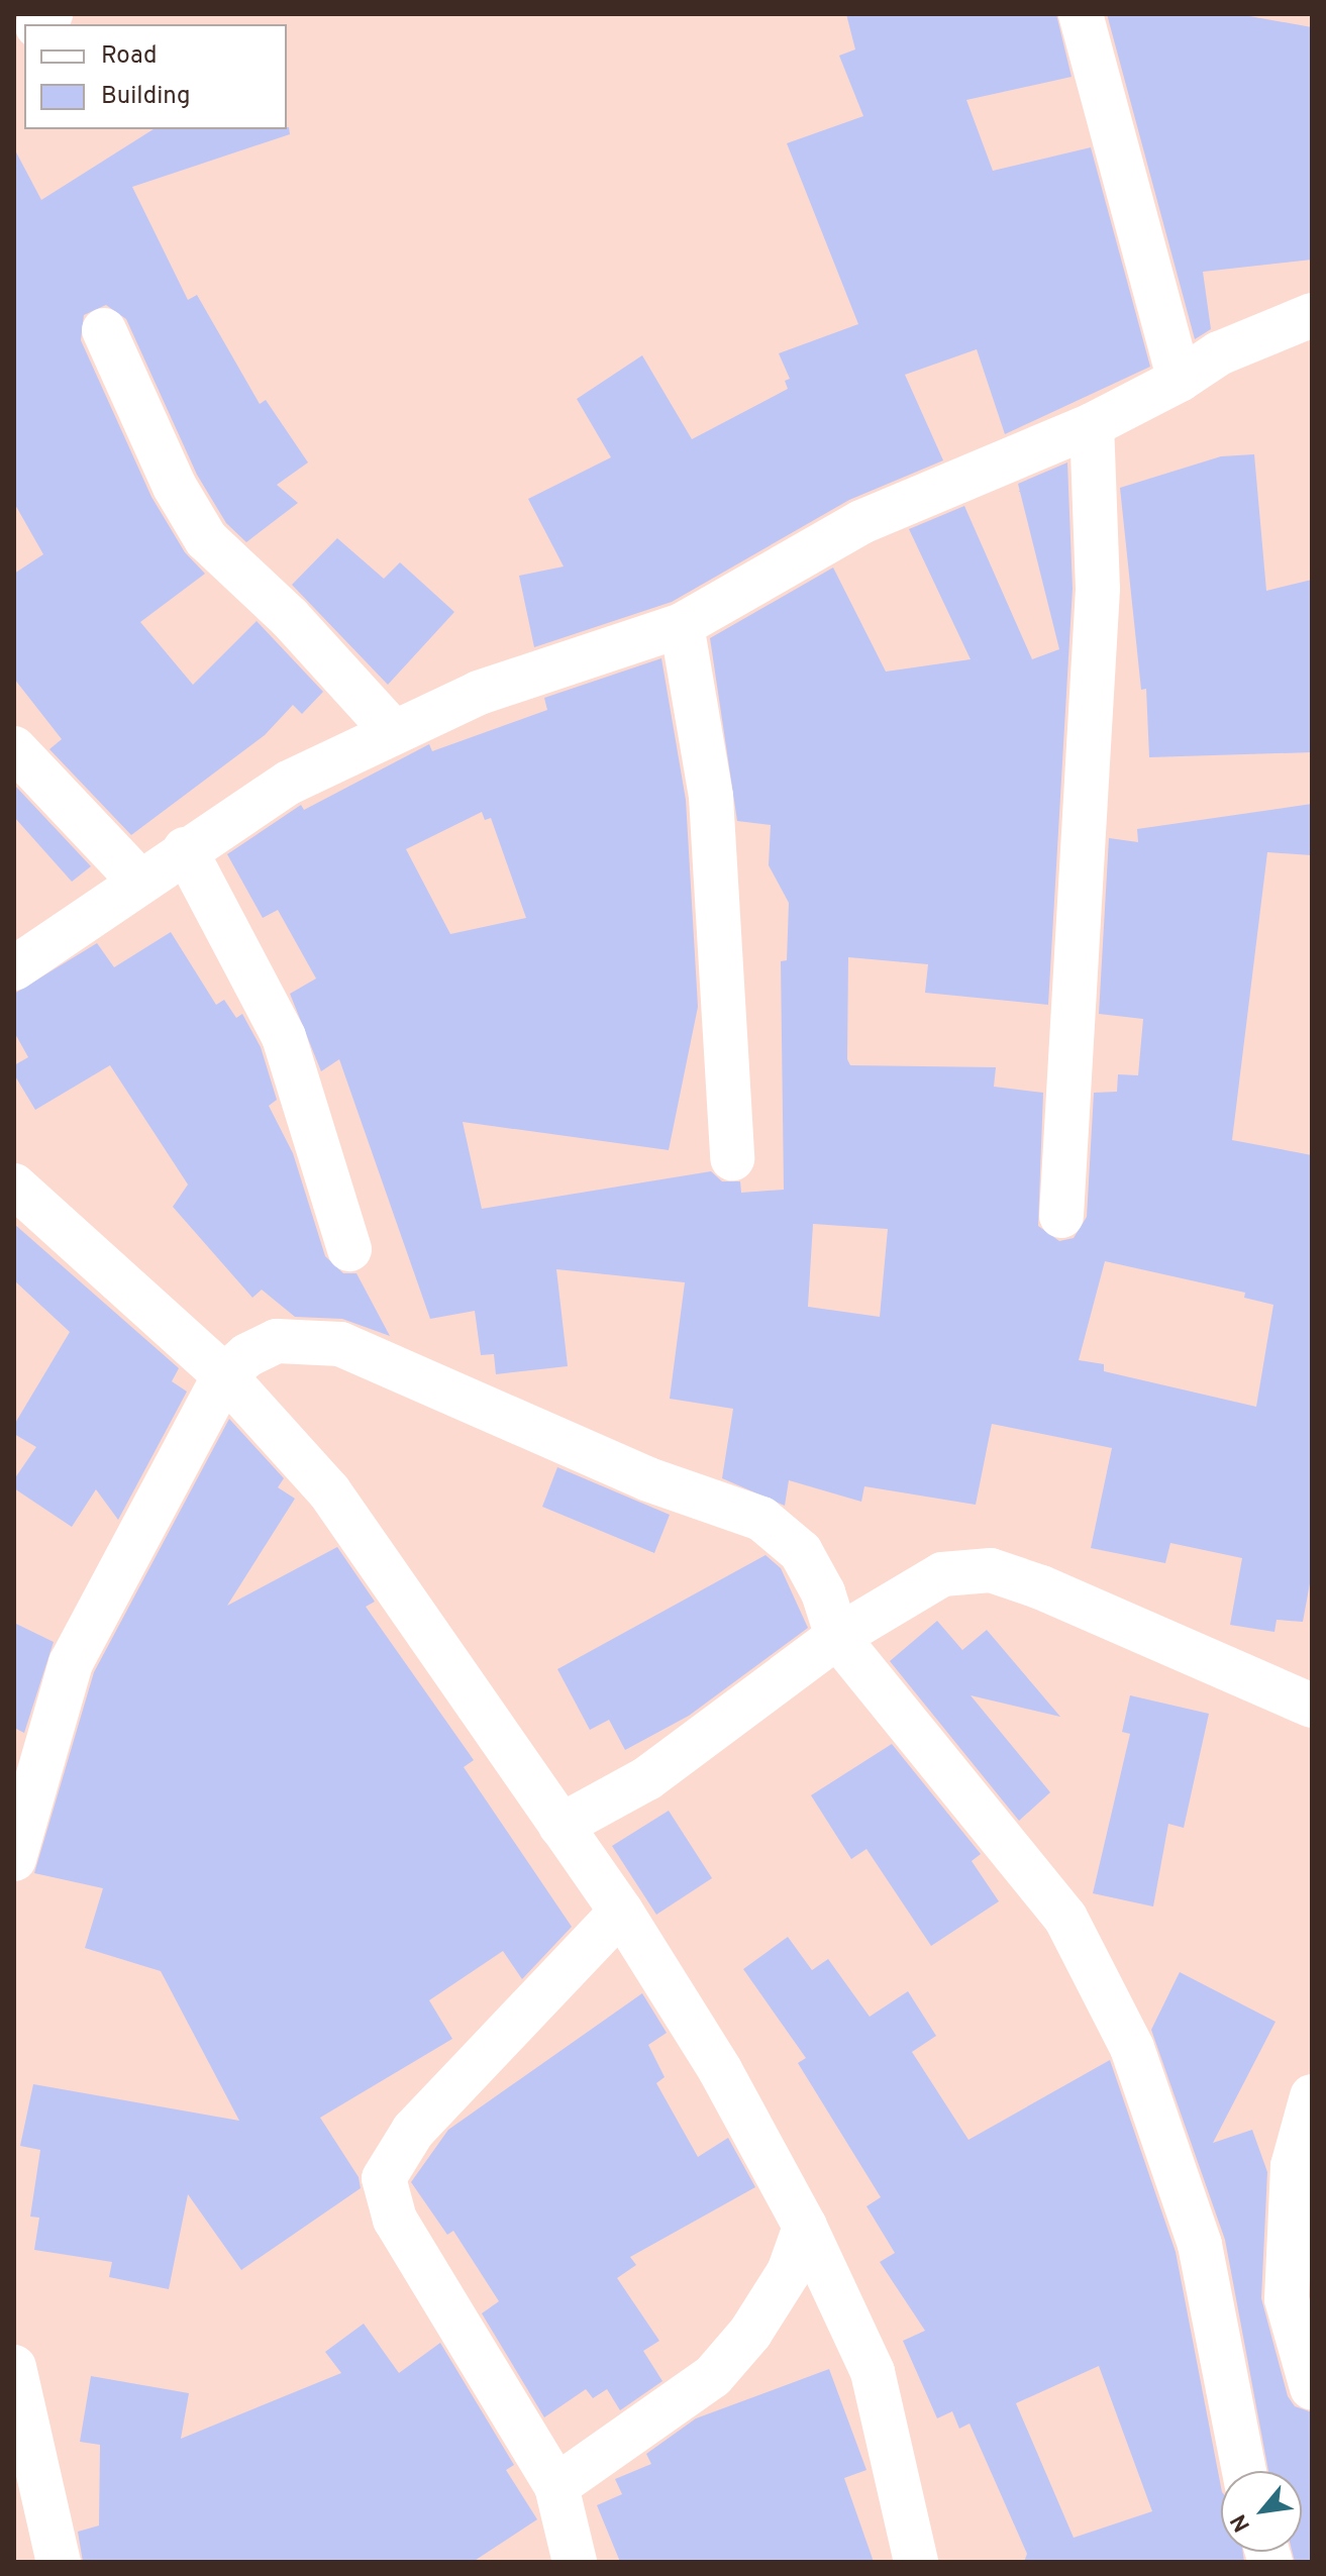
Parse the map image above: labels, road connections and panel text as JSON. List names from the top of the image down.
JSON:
{
  "legend": ["Road", "Building"],
  "north": "bottom left"
}
